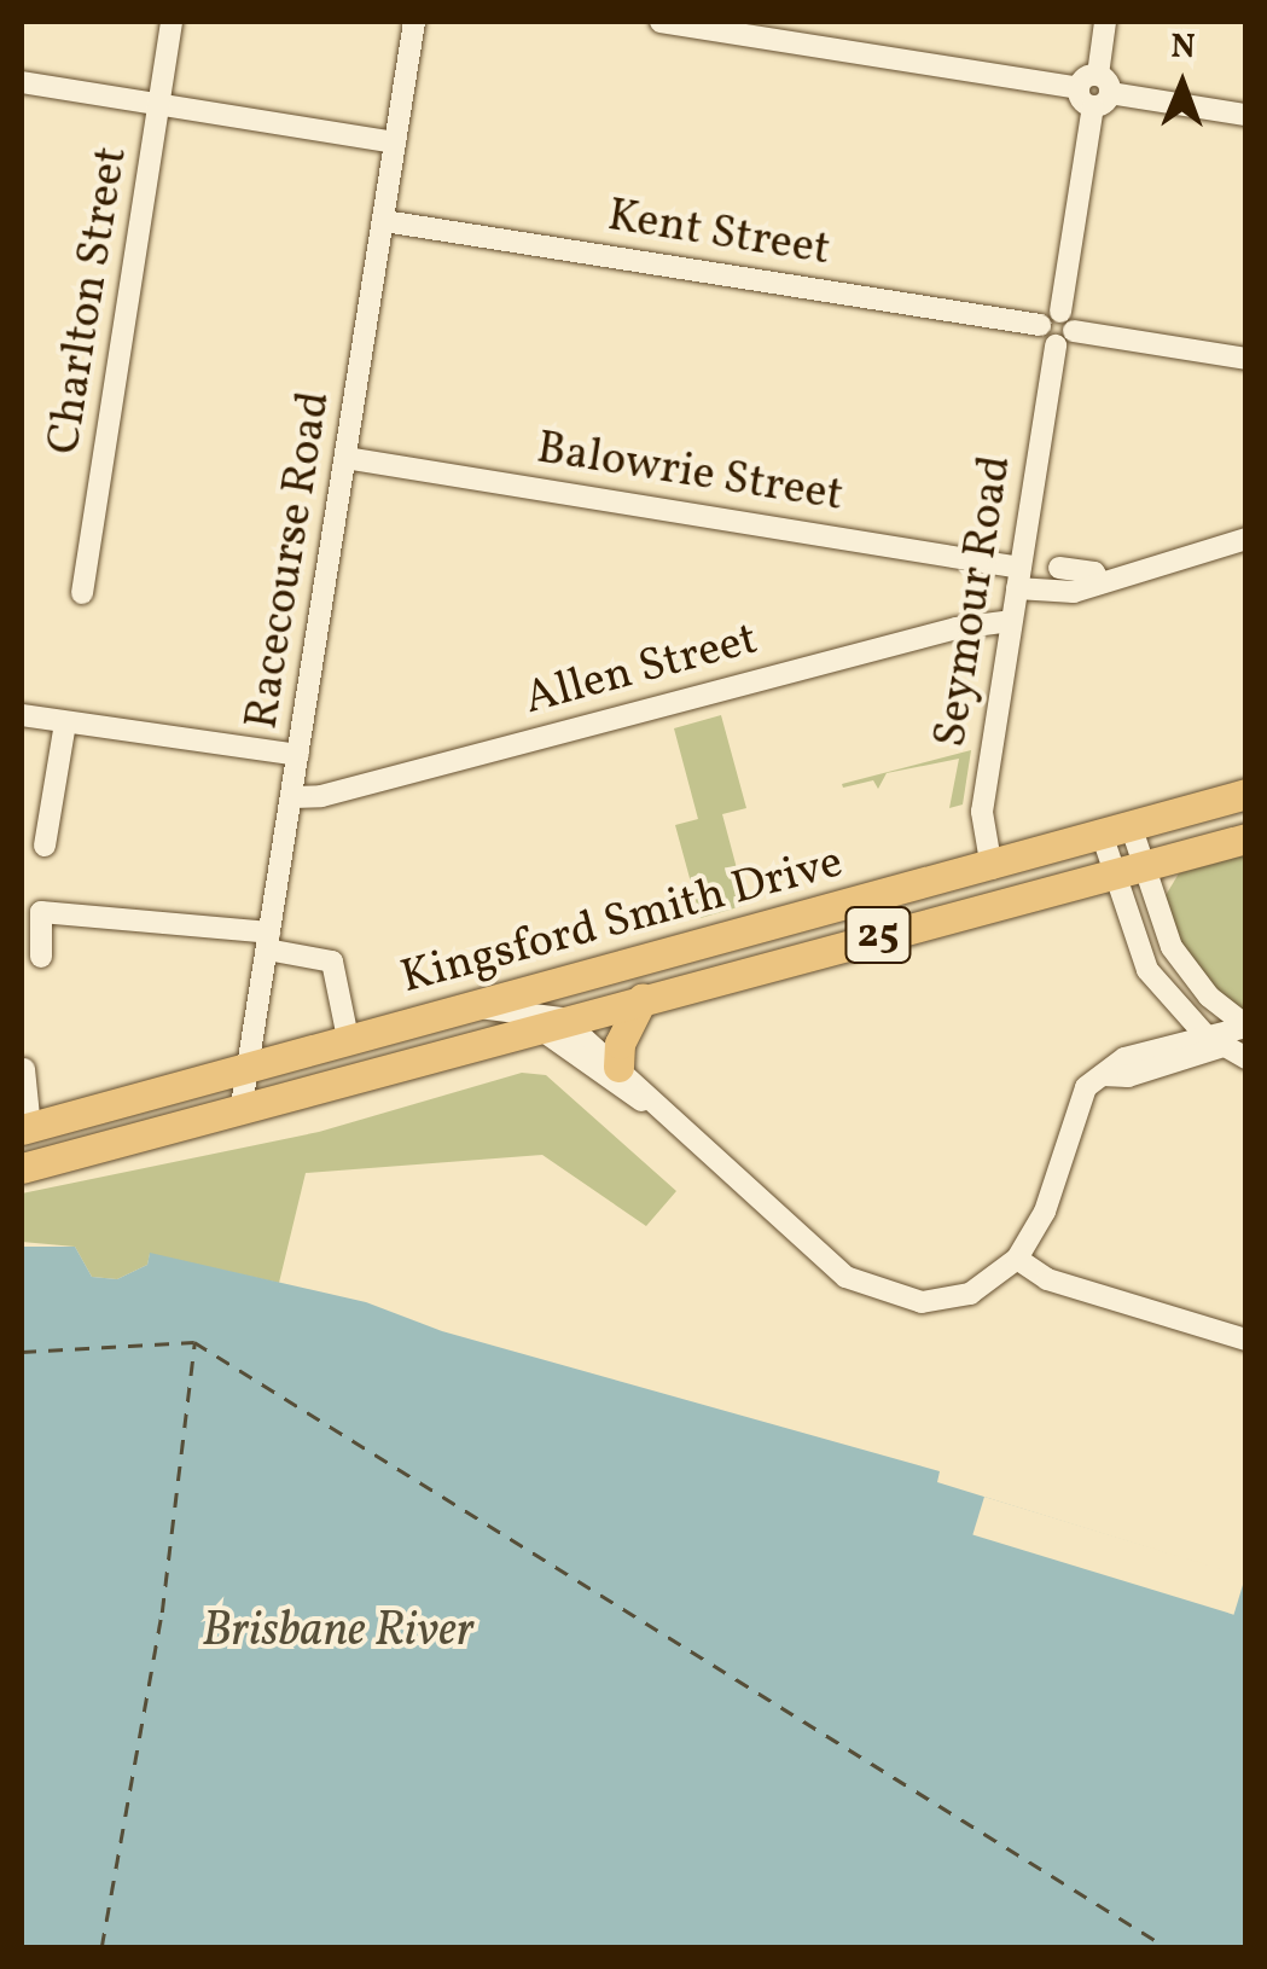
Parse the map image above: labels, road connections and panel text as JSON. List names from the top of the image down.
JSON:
{
  "streets": {
    "highway": ["Kingsford Smith Drive", "25"],
    "street": [
      "Kent Street",
      "Charlton Street",
      "Balowrie Street",
      "Racecourse Road",
      "Seymour Road",
      "Allen Street"
    ]
  },
  "crossings": [
    ["Kent Street", "Racecourse Road"],
    ["Balowrie Street", "Racecourse Road"],
    ["Balowrie Street", "Seymour Road"],
    ["Racecourse Road", "Allen Street"],
    ["Racecourse Road", "Kingsford Smith Drive"],
    ["Seymour Road", "Allen Street"],
    ["Seymour Road", "Kingsford Smith Drive"]
  ],
  "water": ["Brisbane River"],
  "north": "top"
}
